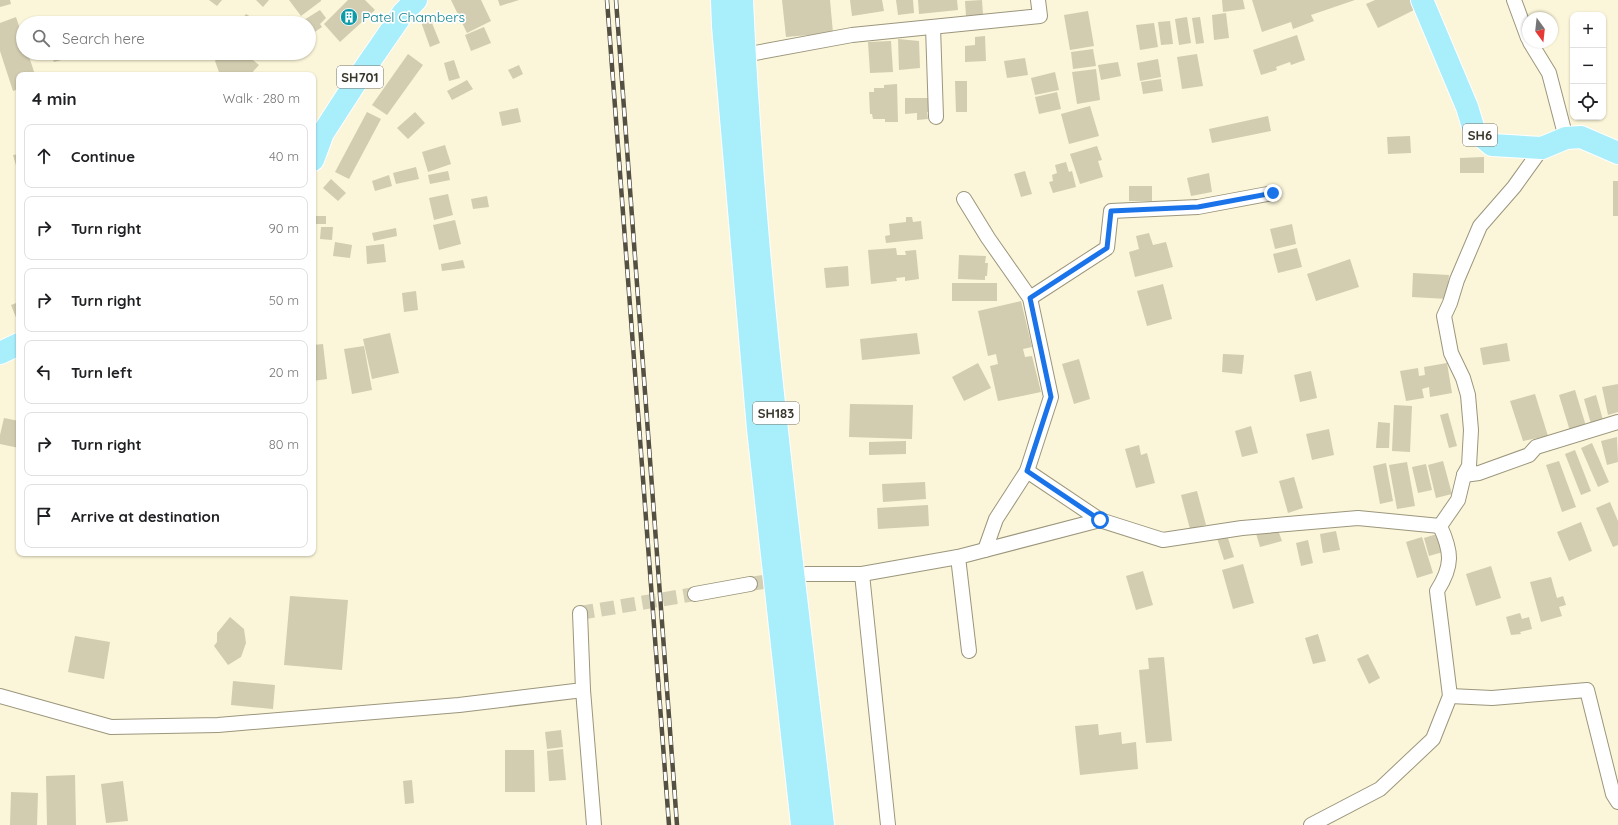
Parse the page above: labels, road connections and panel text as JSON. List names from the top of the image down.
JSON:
{
  "streets": {
    "main road": ["SH701", "SH6", "SH183"]
  },
  "places": {
    "building": ["Patel Chambers"]
  },
  "north": "bottom",
  "page": {
    "map_buttons": ["+", "−"],
    "search": "Search here",
    "heading": ["4 min", "Walk · 280 m"],
    "list": [
      ["Continue", "40 m"],
      ["Turn right", "90 m"],
      ["Turn right", "50 m"],
      ["Turn left", "20 m"],
      ["Turn right", "80 m"],
      "Arrive at destination"
    ]
  }
}
